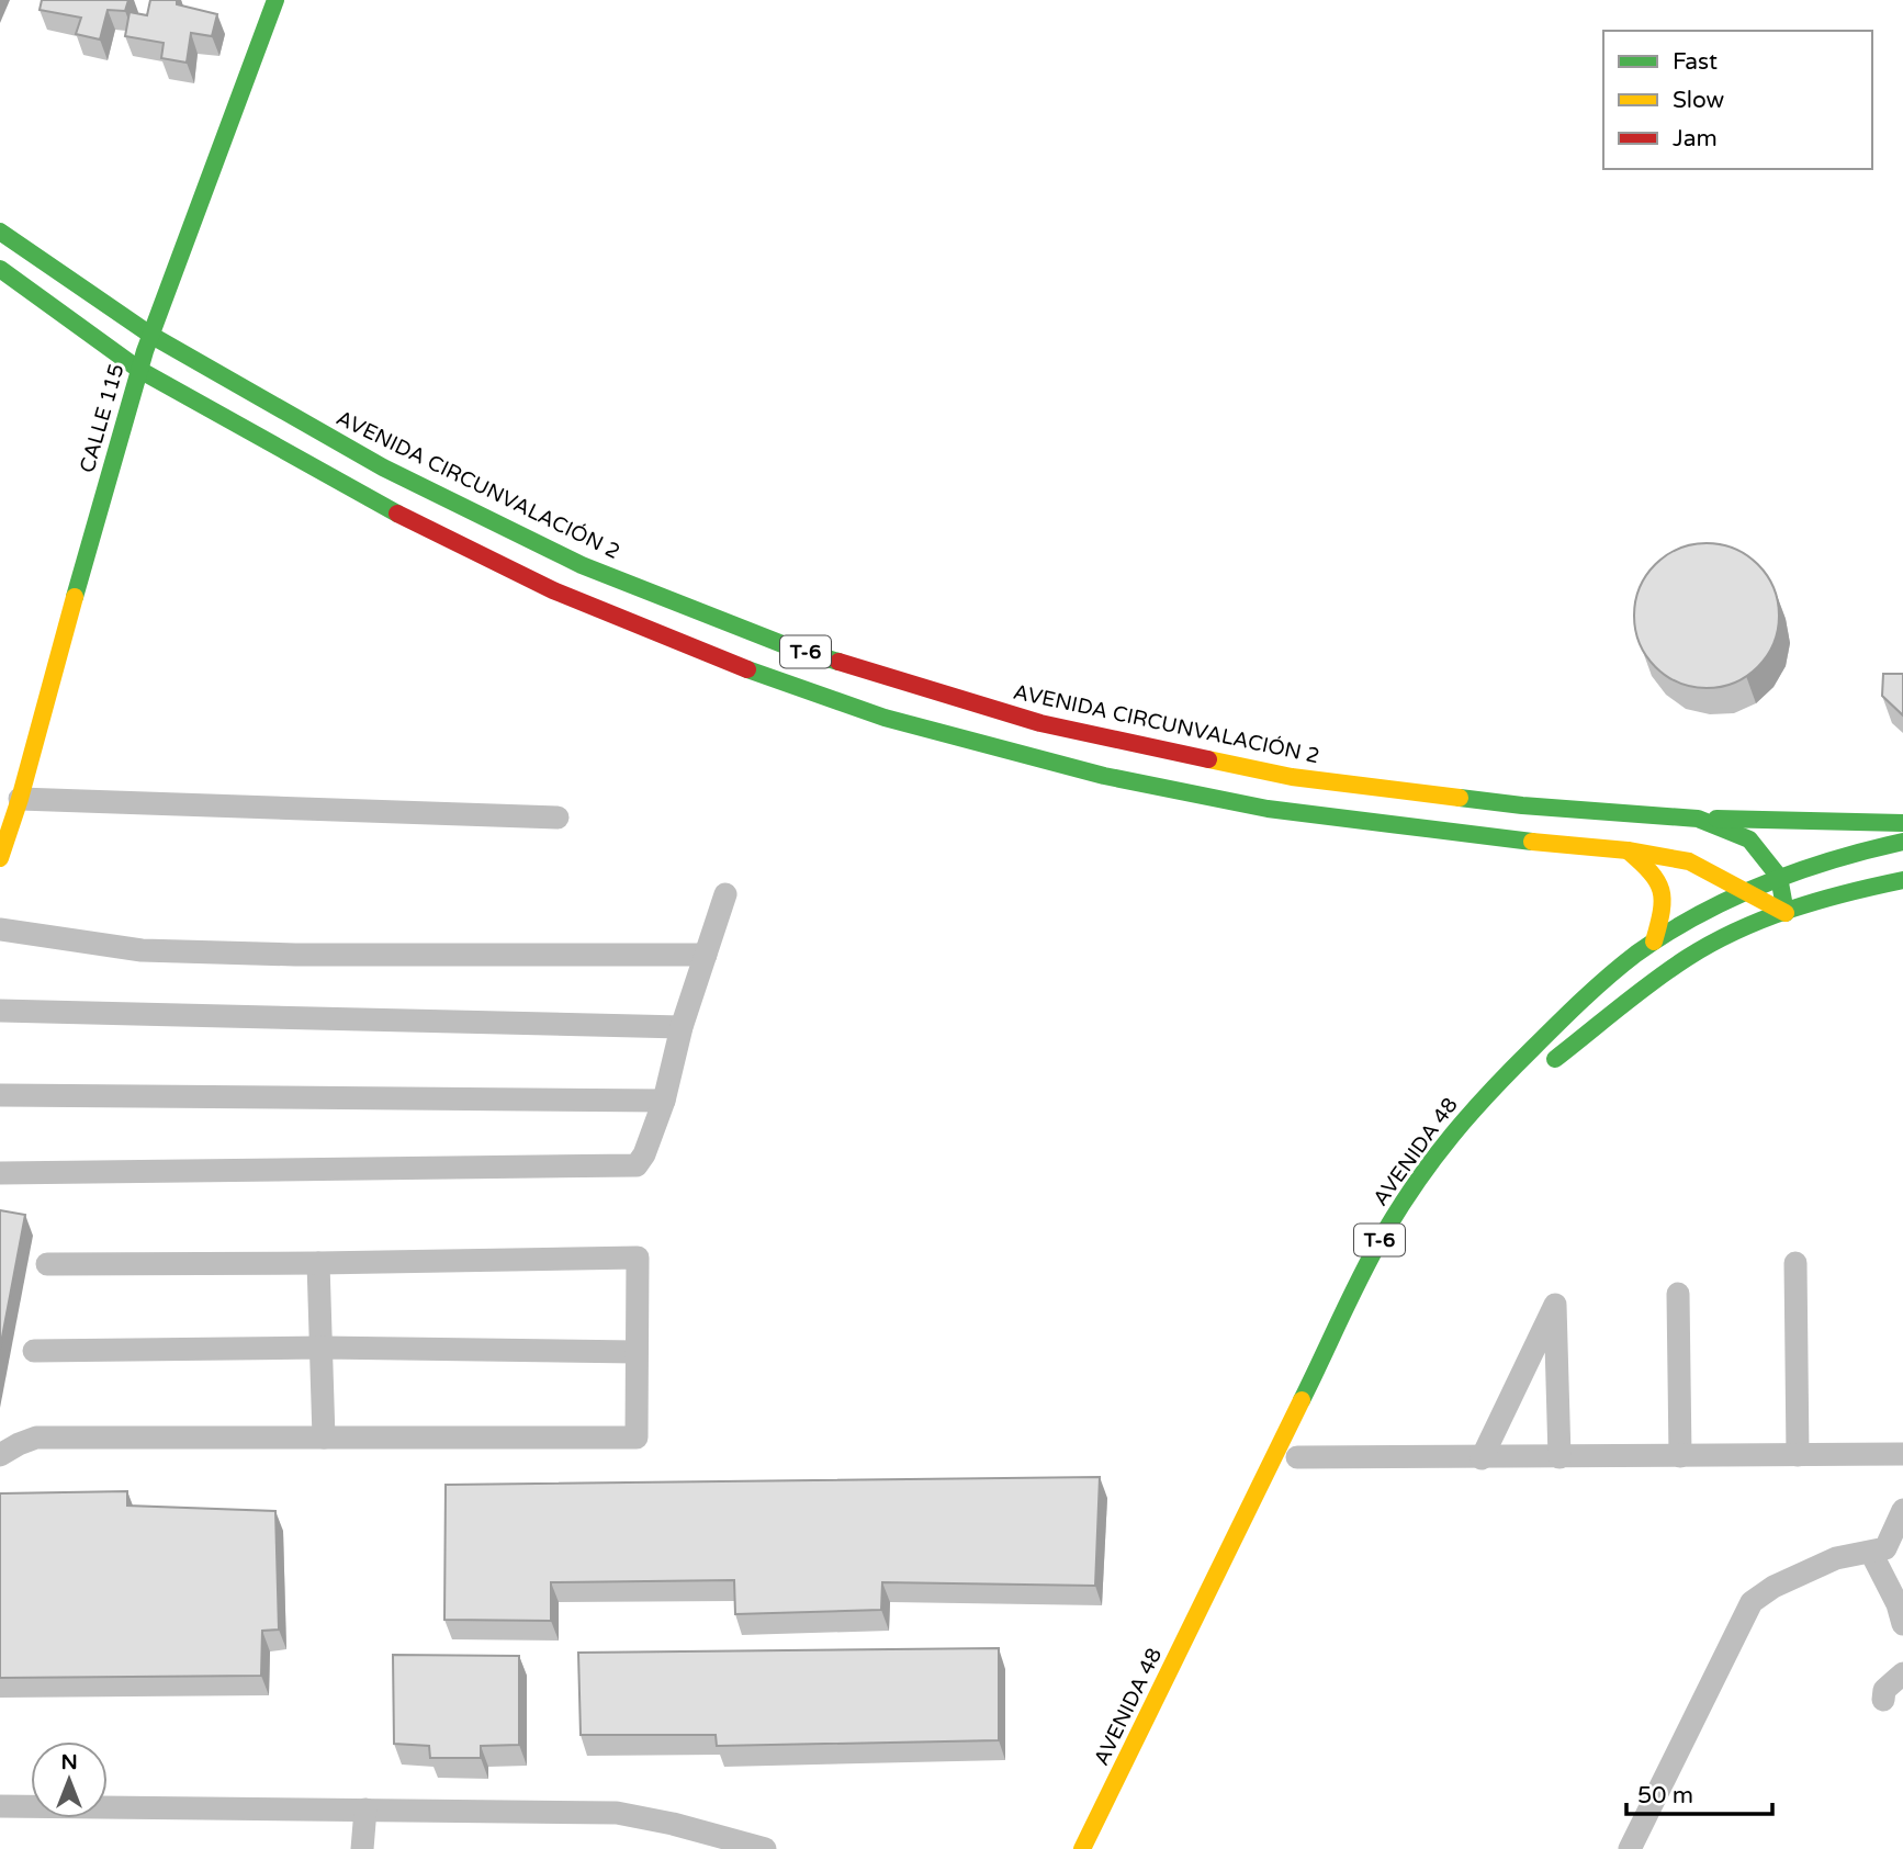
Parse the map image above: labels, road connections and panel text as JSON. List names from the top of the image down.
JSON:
{
  "streets": {
    "main road": [
      "CALLE 115",
      "AVENIDA CIRCUNVALACIÓN 2",
      "T-6",
      "AVENIDA 48"
    ]
  },
  "crossings": [
    ["CALLE 115", "AVENIDA CIRCUNVALACIÓN 2"],
    ["CALLE 115", "T-6"],
    ["AVENIDA CIRCUNVALACIÓN 2", "T-6"],
    ["AVENIDA CIRCUNVALACIÓN 2", "AVENIDA 48"],
    ["T-6", "AVENIDA 48"]
  ],
  "legend": ["Fast", "Slow", "Jam"],
  "scale_bar": "50 m",
  "north": "top"
}
